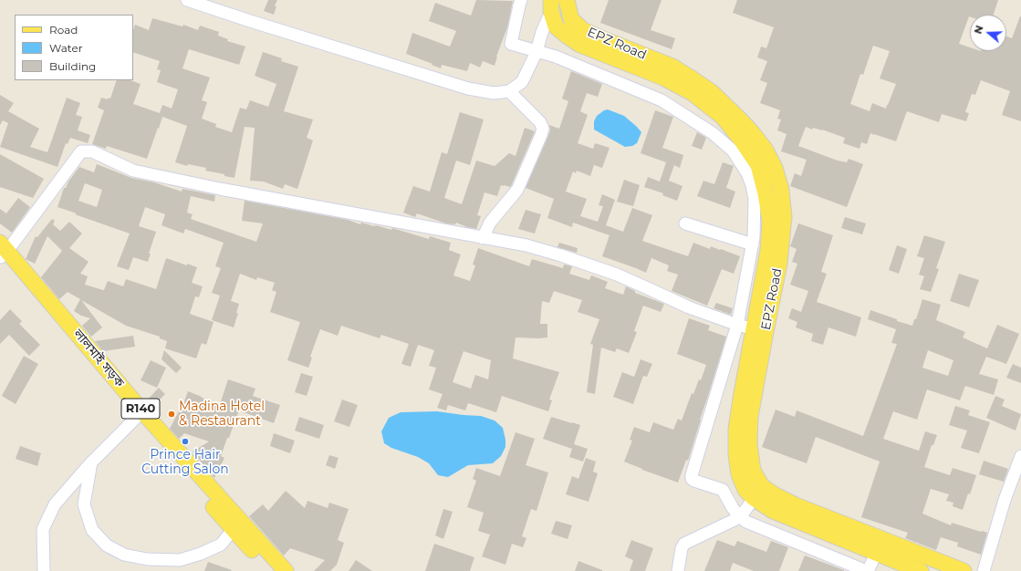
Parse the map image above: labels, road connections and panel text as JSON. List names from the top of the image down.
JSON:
{
  "streets": {
    "main road": ["EPZ Road", "লালমাই সড়ক", "R140"]
  },
  "places": ["Madina Hotel & Restaurant", "Prince Hair Cutting Salon"],
  "legend": ["Road", "Water", "Building"],
  "north": "left"
}
